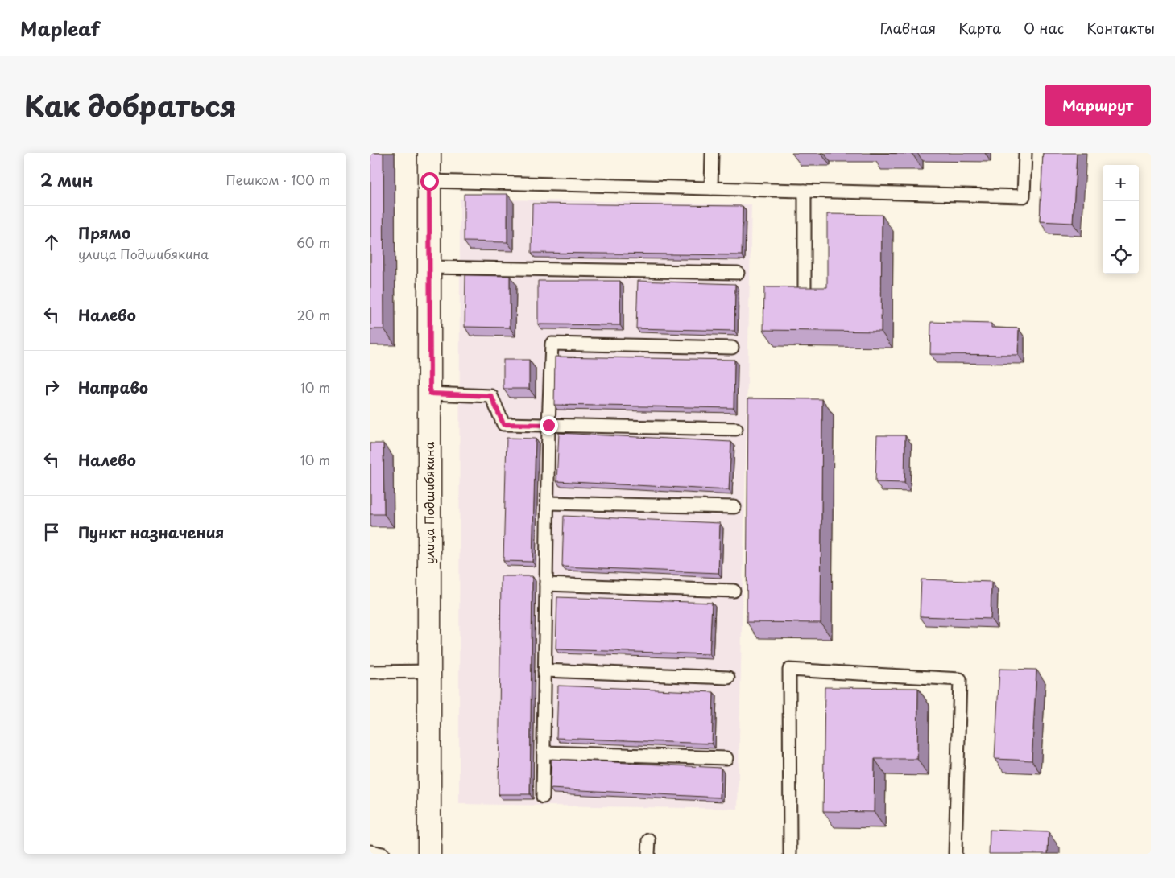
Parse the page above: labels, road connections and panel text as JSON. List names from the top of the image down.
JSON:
{
  "streets": {
    "main road": ["улица Подшибякина"]
  },
  "page": {
    "header": "Mapleaf",
    "nav": [
      "Главная",
      "Карта",
      "О нас",
      "Контакты"
    ],
    "title": "Как добраться",
    "buttons": "Маршрут",
    "heading": ["2 мин", "Пешком · 100 m"],
    "map_buttons": ["+", "−"],
    "list": [
      ["Прямо", "улица Подшибякина", "60 m"],
      ["Налево", "20 m"],
      ["Направо", "10 m"],
      ["Налево", "10 m"],
      "Пункт назначения"
    ]
  }
}
